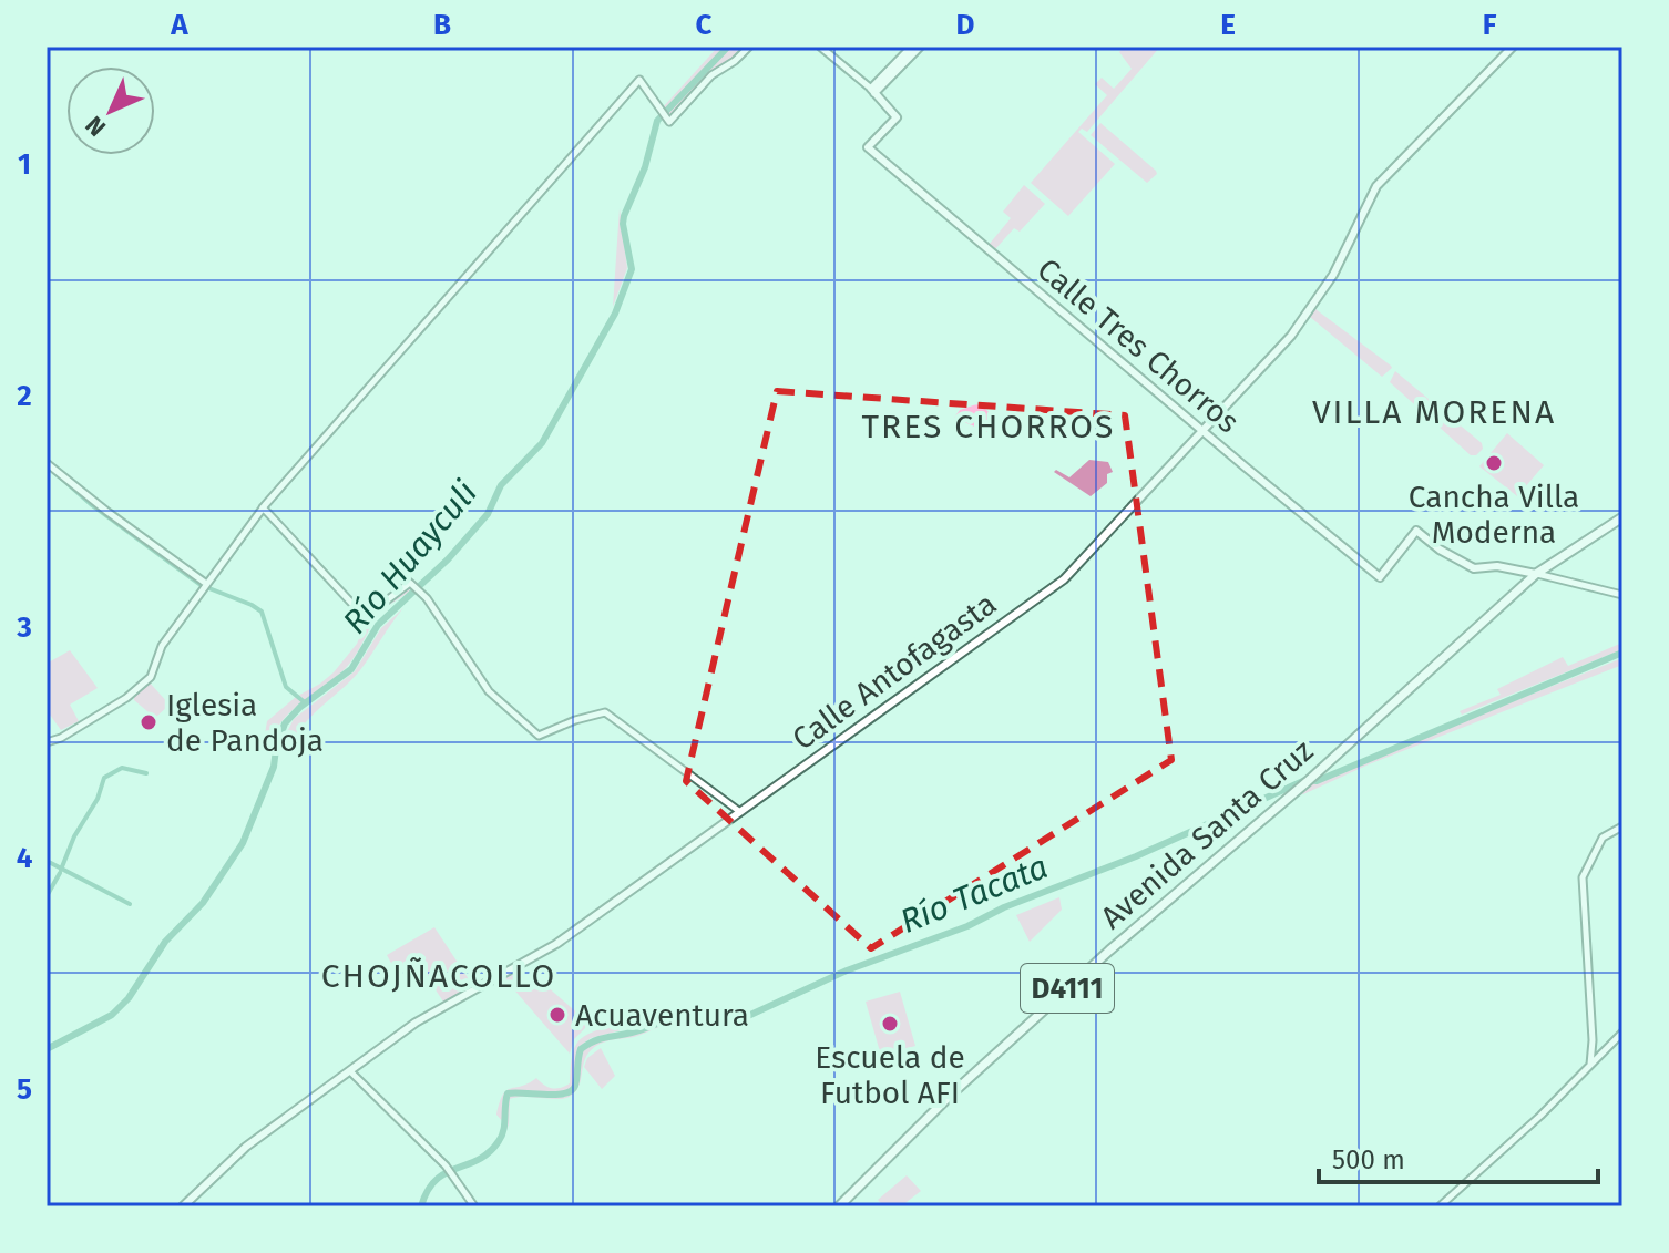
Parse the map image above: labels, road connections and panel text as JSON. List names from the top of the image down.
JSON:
{
  "streets": {
    "main road": [
      "Calle Tres Chorros",
      "Calle Antofagasta",
      "Avenida Santa Cruz",
      "D4111"
    ]
  },
  "crossings": [
    ["Calle Tres Chorros", "Calle Antofagasta"],
    ["Calle Tres Chorros", "Avenida Santa Cruz"]
  ],
  "districts": ["VILLA MORENA", "TRES CHORROS", "CHOJÑACOLLO"],
  "water": ["Río Huayculi", "Río Tacata"],
  "places": [
    "Cancha Villa Moderna",
    "Iglesia de Pandoja",
    "Acuaventura",
    "Escuela de Futbol AFI"
  ],
  "scale_bar": "500 m",
  "north": "bottom left",
  "grid": {
    "columns": [
      "A",
      "B",
      "C",
      "D",
      "E",
      "F"
    ],
    "rows": [
      "1",
      "2",
      "3",
      "4",
      "5"
    ]
  }
}
